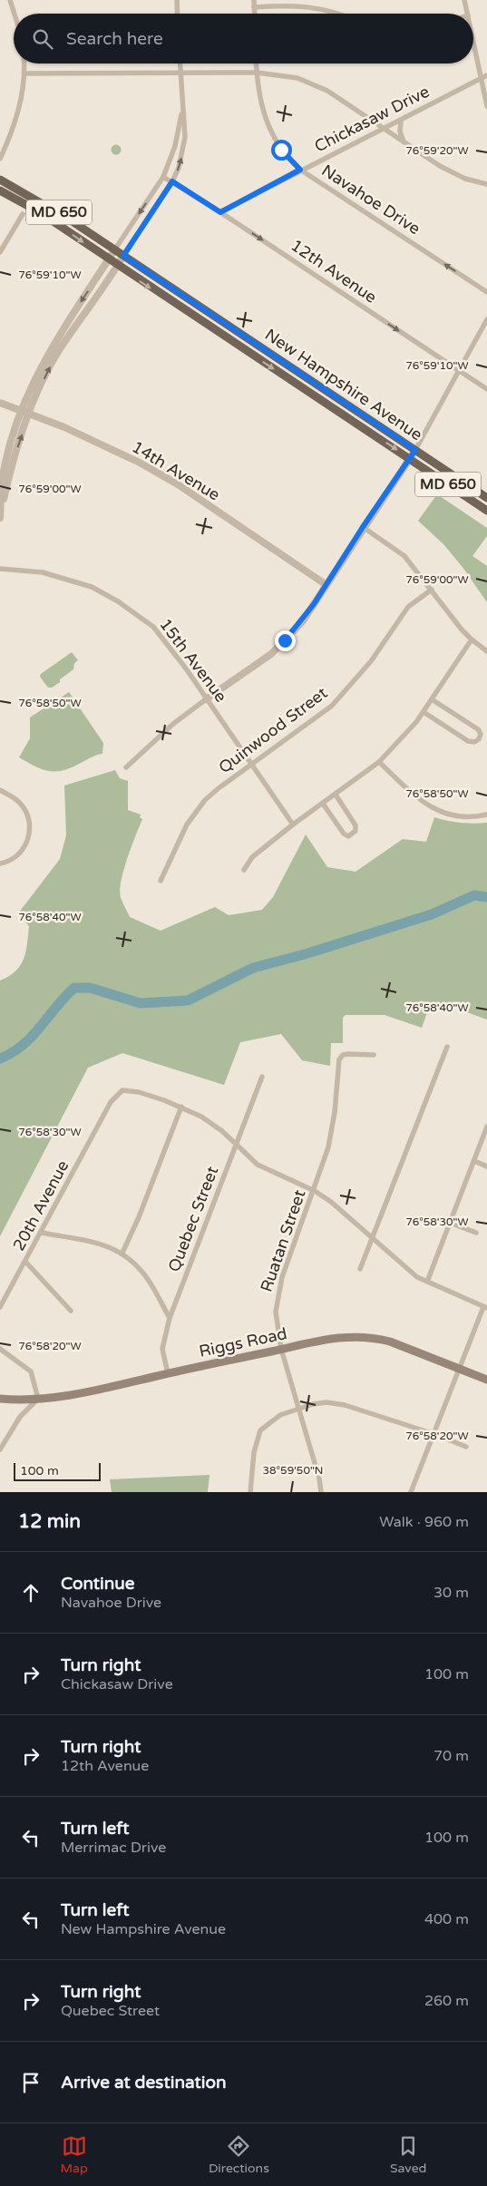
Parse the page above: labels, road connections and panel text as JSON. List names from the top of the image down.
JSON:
{
  "streets": {
    "main road": ["MD 650", "New Hampshire Avenue", "Riggs Road"],
    "street": [
      "Chickasaw Drive",
      "Navahoe Drive",
      "12th Avenue",
      "14th Avenue",
      "15th Avenue",
      "Quinwood Street",
      "20th Avenue",
      "Quebec Street",
      "Ruatan Street"
    ]
  },
  "crossings": [
    ["Chickasaw Drive", "Navahoe Drive"],
    ["Chickasaw Drive", "12th Avenue"],
    ["15th Avenue", "Quinwood Street"],
    ["20th Avenue", "Quebec Street"],
    ["20th Avenue", "Ruatan Street"],
    ["Quebec Street", "Riggs Road"],
    ["Ruatan Street", "Riggs Road"]
  ],
  "one_way": ["Navahoe Drive", "12th Avenue"],
  "scale_bar": "100 m",
  "page": {
    "search": "Search here",
    "scale": "100 m",
    "heading": ["12 min", "Walk · 960 m"],
    "list": [
      ["Continue", "Navahoe Drive", "30 m"],
      ["Turn right", "Chickasaw Drive", "100 m"],
      ["Turn right", "12th Avenue", "70 m"],
      ["Turn left", "Merrimac Drive", "100 m"],
      ["Turn left", "New Hampshire Avenue", "400 m"],
      ["Turn right", "Quebec Street", "260 m"],
      "Arrive at destination"
    ],
    "nav": ["Map", "Directions", "Saved"]
  },
  "coordinates": [
    "76°59'20\"W",
    "76°59'10\"W",
    "76°59'00\"W",
    "76°58'50\"W",
    "76°58'40\"W",
    "76°58'30\"W",
    "76°58'20\"W",
    "38°59'50\"N"
  ]
}
